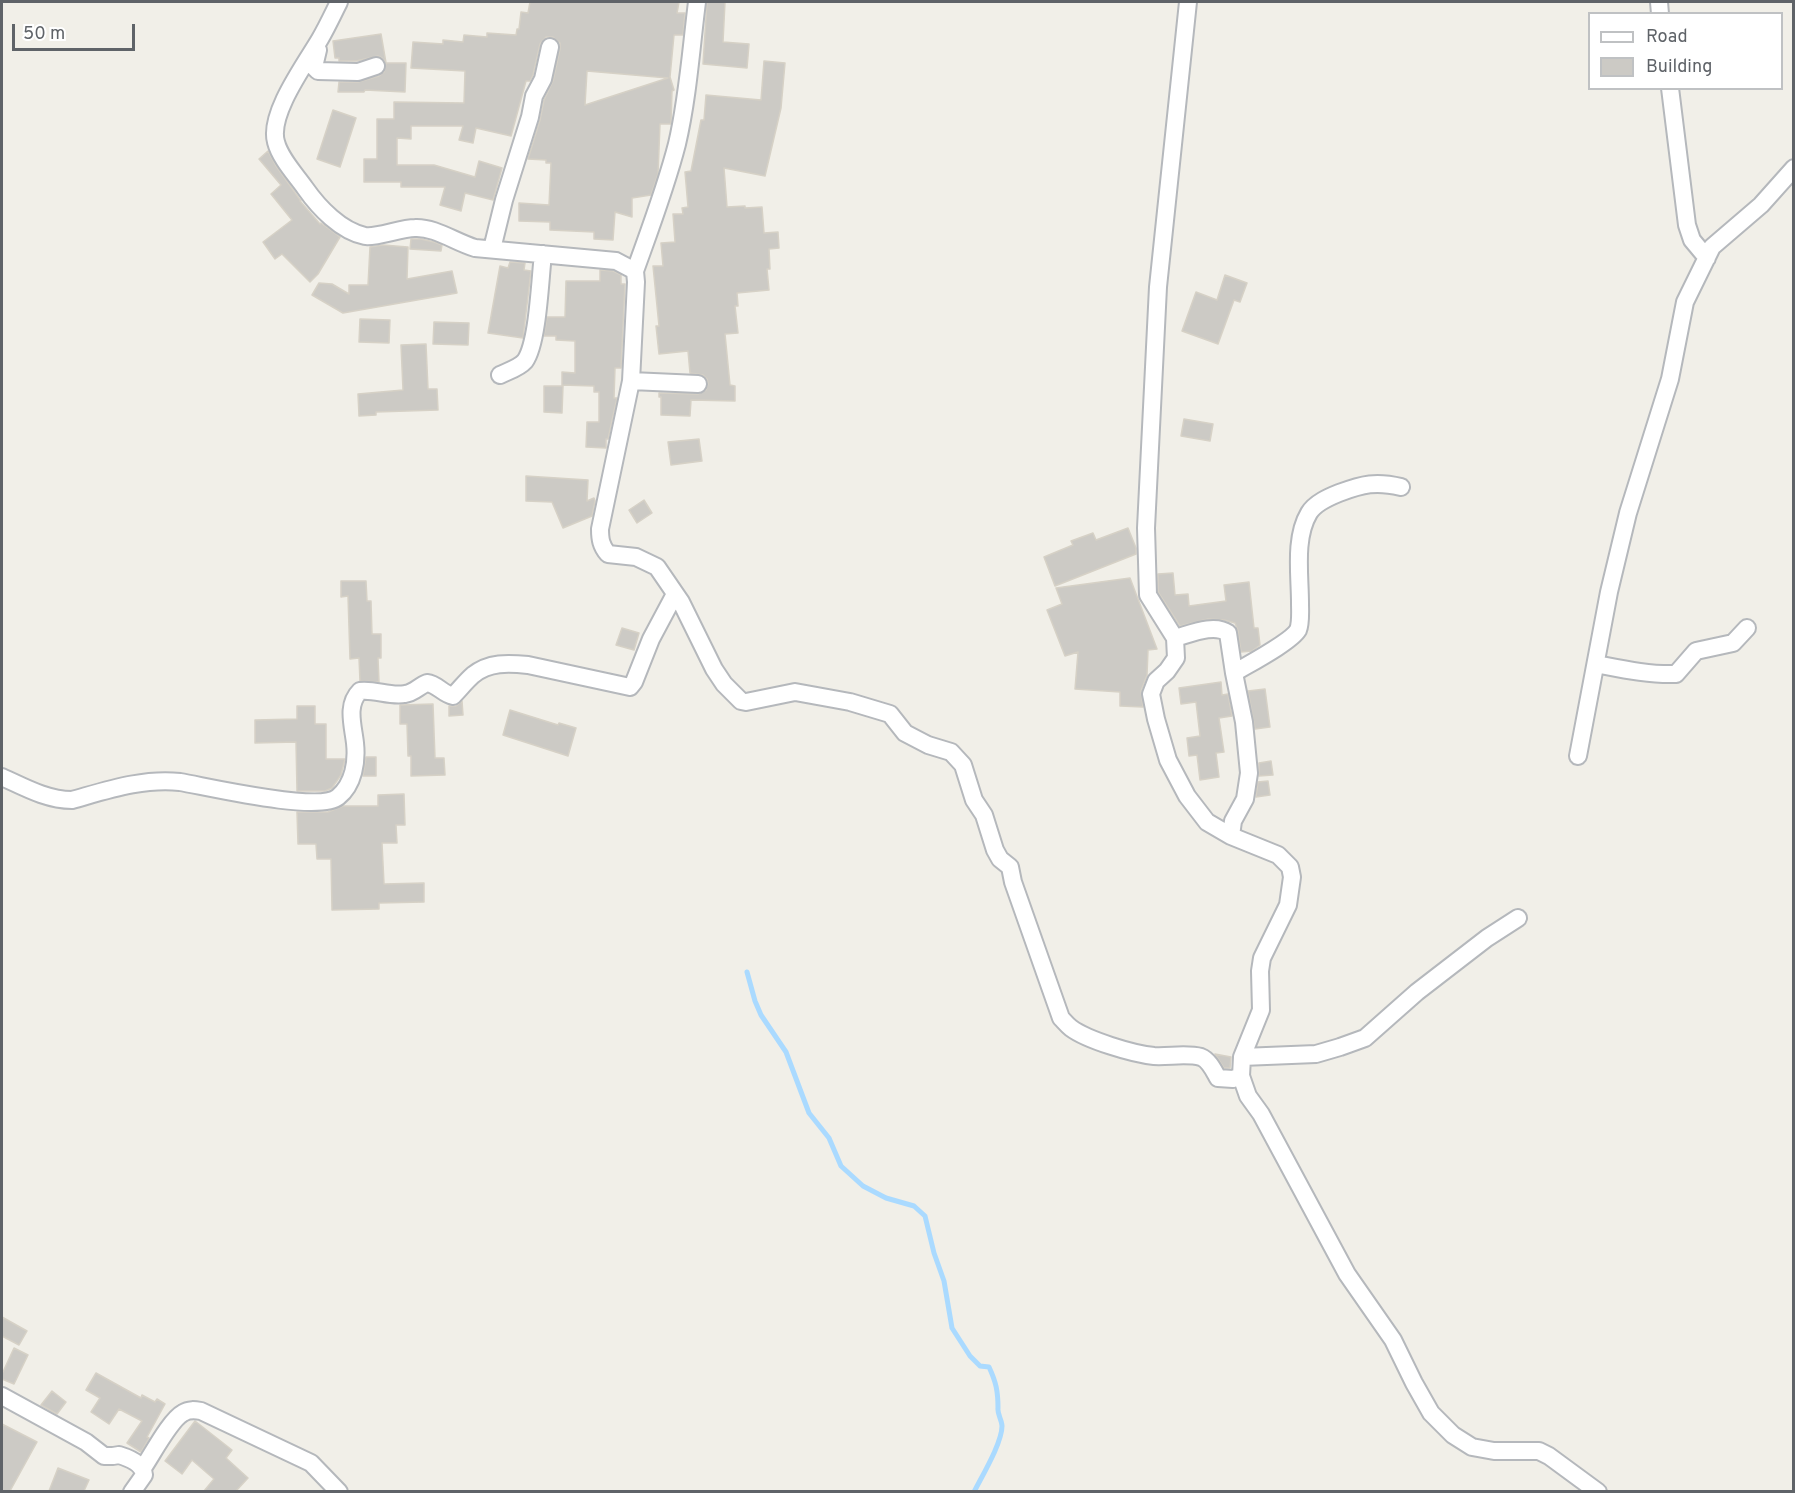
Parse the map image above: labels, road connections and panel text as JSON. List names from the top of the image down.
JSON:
{
  "legend": ["Road", "Building"],
  "scale_bar": "50 m"
}
